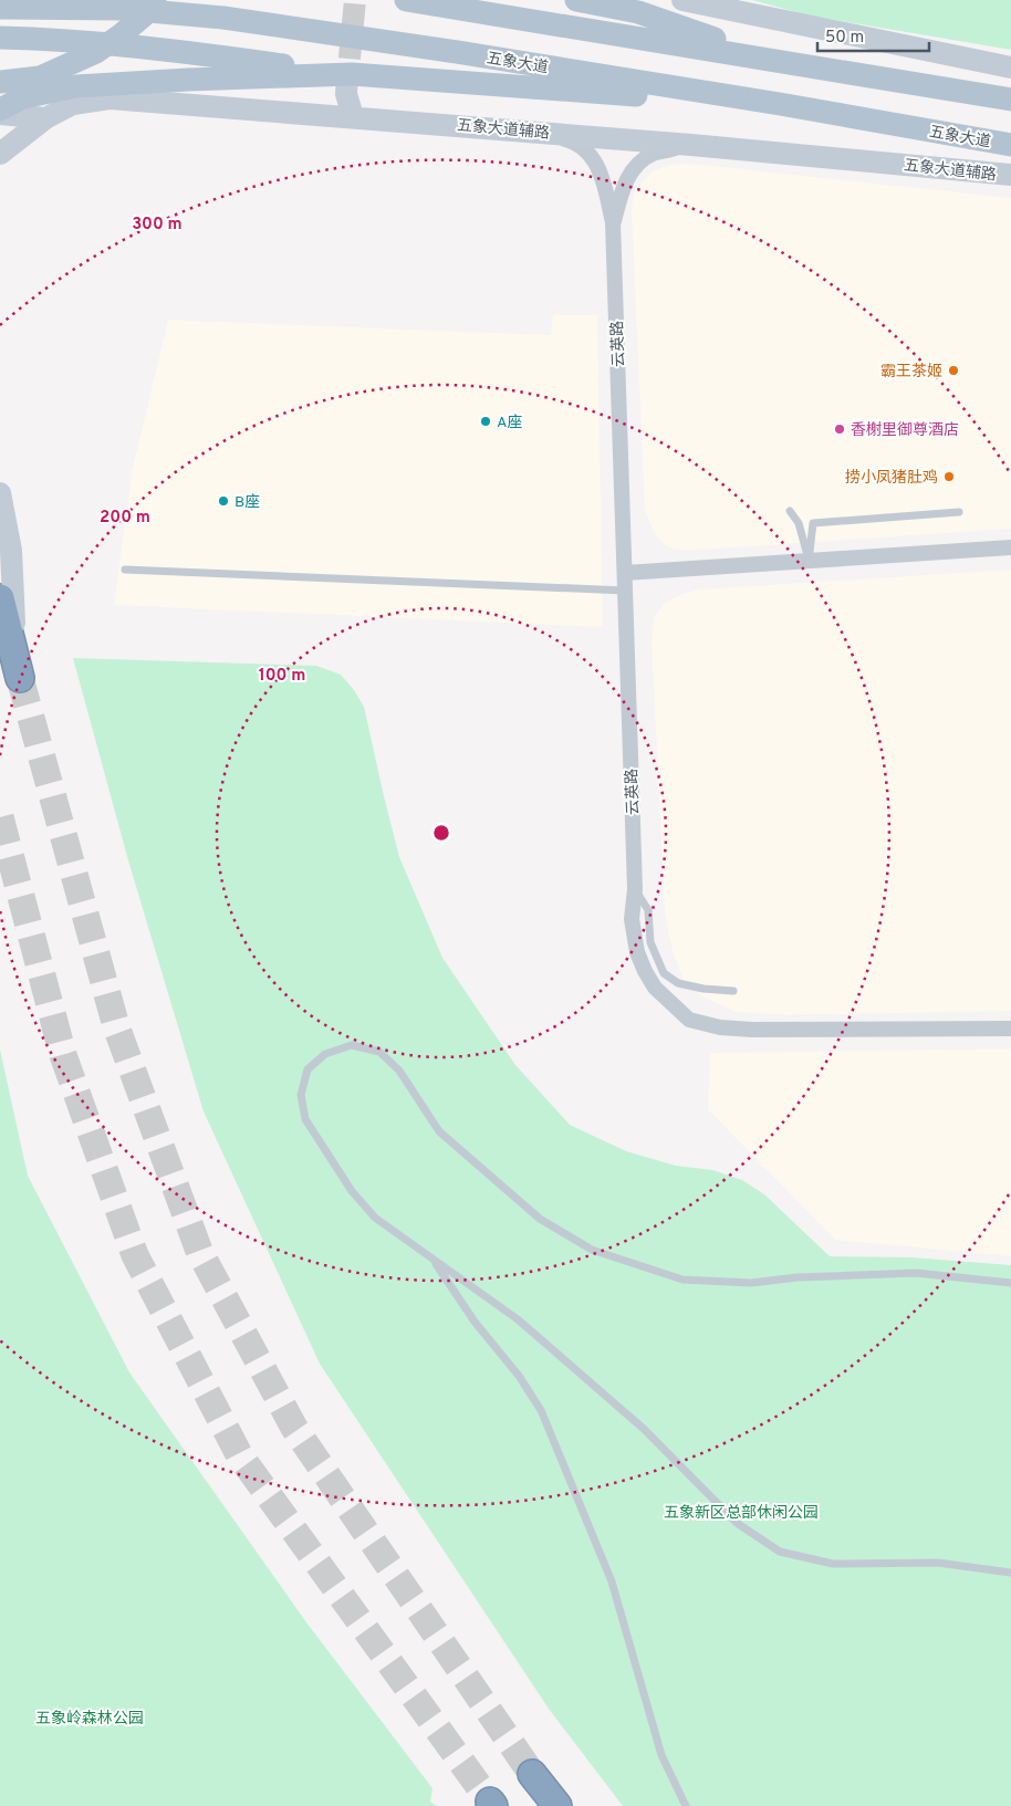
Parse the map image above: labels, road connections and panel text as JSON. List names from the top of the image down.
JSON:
{
  "streets": {
    "main road": ["五象大道"],
    "street": ["五象大道辅路", "云英路"]
  },
  "parks": ["五象新区总部休闲公园", "五象岭森林公园"],
  "places": [
    "霸王茶姬",
    "A座",
    "香榭里御尊酒店",
    "捞小凤猪肚鸡",
    "B座"
  ],
  "scale_bar": "50 m",
  "rings": ["300 m", "200 m", "100 m"]
}
